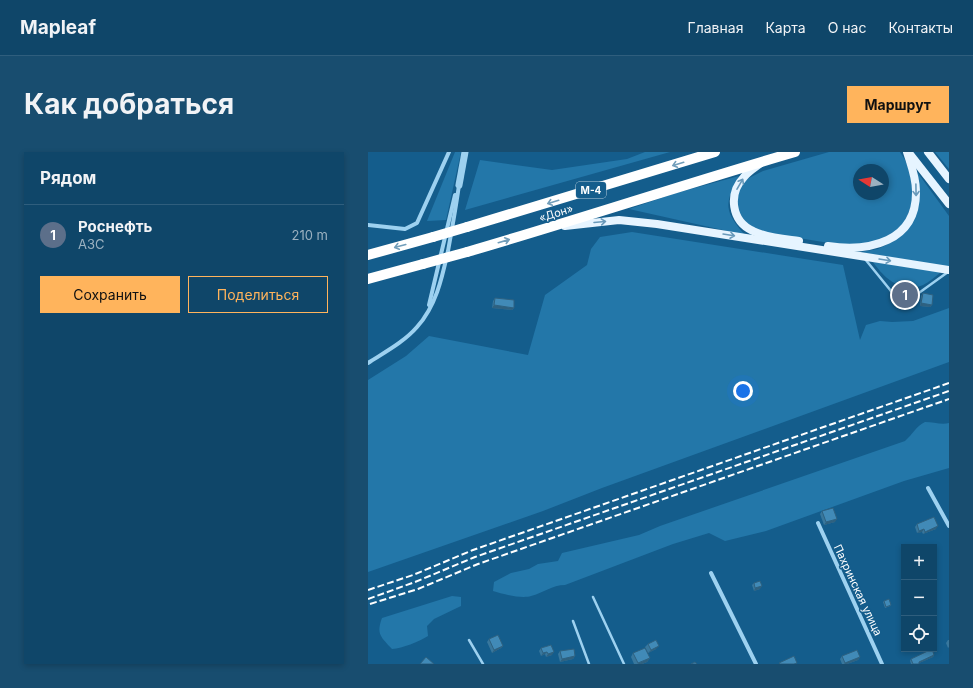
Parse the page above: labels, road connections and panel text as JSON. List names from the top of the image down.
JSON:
{
  "streets": {
    "highway": ["М-4", "«Дон»"],
    "street": ["Пахринская улица"]
  },
  "north": "left",
  "page": {
    "header": "Mapleaf",
    "nav": [
      "Главная",
      "Карта",
      "О нас",
      "Контакты"
    ],
    "buttons": [
      "Маршрут",
      ["Сохранить", "Поделиться"]
    ],
    "title": "Как добраться",
    "heading": "Рядом",
    "list": [
      {
        "mark": "1",
        "name": "Роснефть",
        "note": "АЗС",
        "value": "210 m"
      }
    ],
    "pins": "1",
    "map_buttons": ["+", "−"]
  }
}
